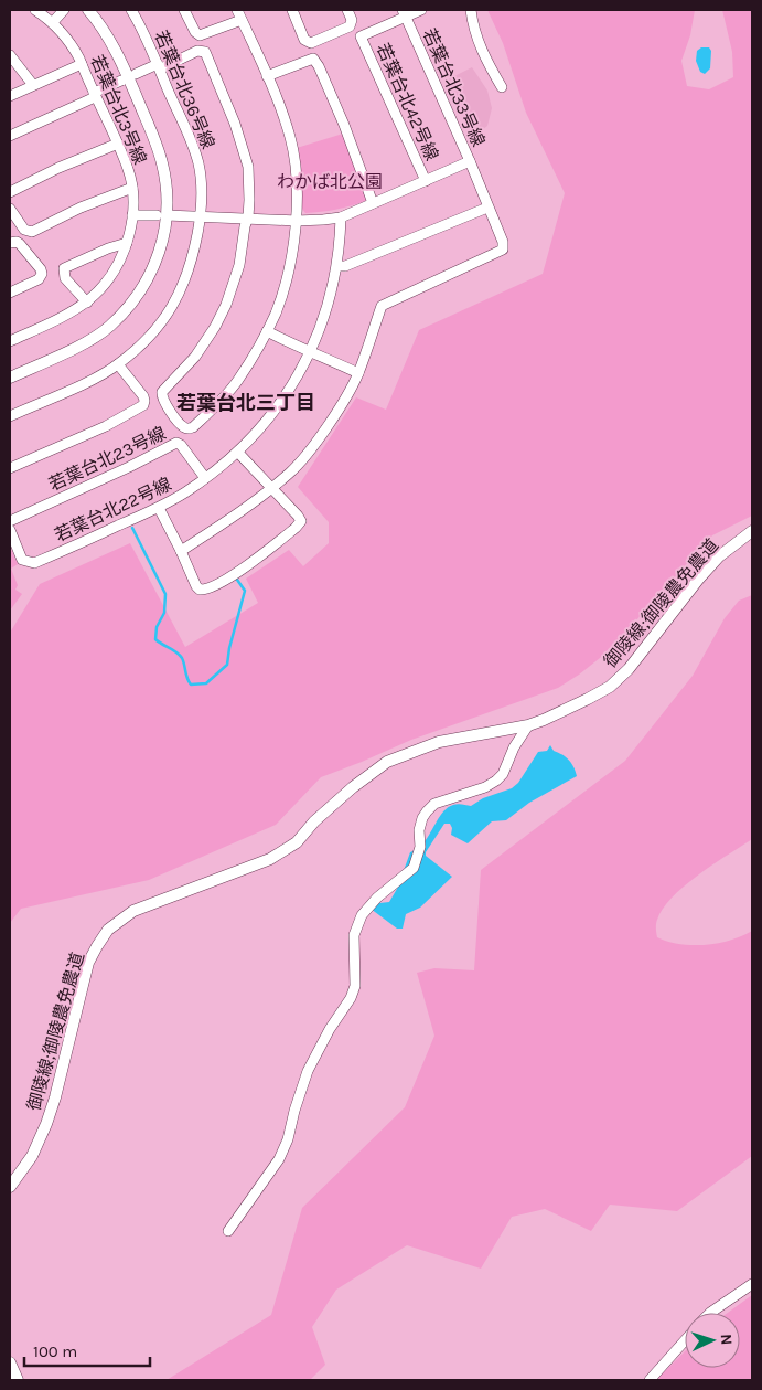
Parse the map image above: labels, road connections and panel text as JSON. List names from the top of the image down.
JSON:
{
  "streets": {
    "street": [
      "若葉台北33号線",
      "若葉台北36号線",
      "若葉台北42号線",
      "若葉台北3号線",
      "若葉台北23号線",
      "若葉台北22号線",
      "御陵線;御陵農免農道"
    ]
  },
  "crossings": [
    ["若葉台北33号線", "若葉台北36号線"],
    ["若葉台北33号線", "若葉台北42号線"],
    ["若葉台北33号線", "若葉台北3号線"],
    ["若葉台北33号線", "若葉台北22号線"],
    ["若葉台北23号線", "若葉台北22号線"]
  ],
  "districts": ["若葉台北三丁目"],
  "parks": ["わかば北公園"],
  "scale_bar": "100 m",
  "north": "right"
}
